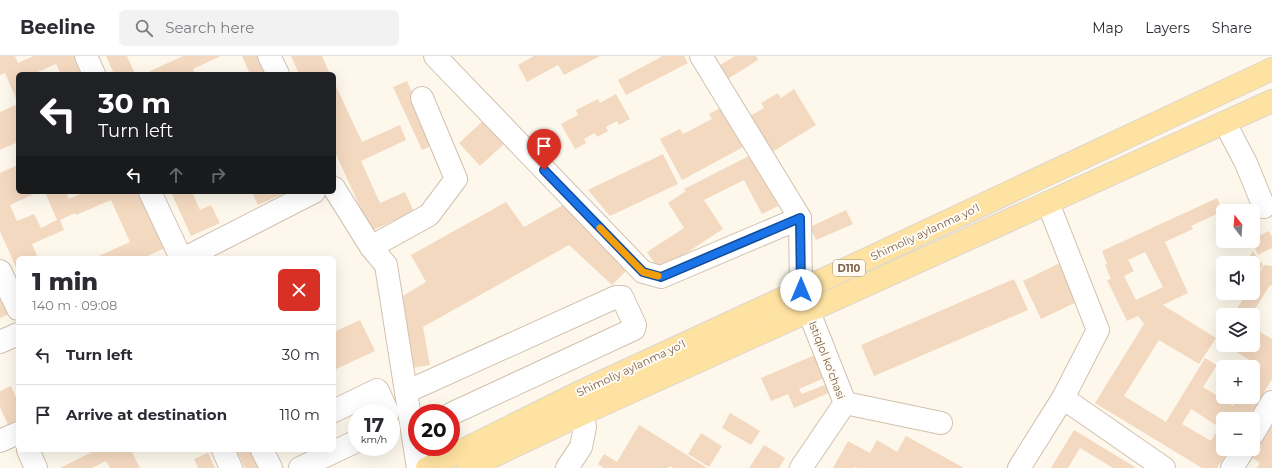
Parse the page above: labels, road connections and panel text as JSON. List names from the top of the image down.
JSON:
{
  "streets": {
    "main road": ["Shimoliy aylanma yoʻl", "D110"],
    "street": ["Istiqlol ko‘chasi"]
  },
  "crossings": [
    ["Shimoliy aylanma yoʻl", "Istiqlol ko‘chasi"]
  ],
  "north": "top",
  "page": {
    "header": "Beeline",
    "search": "Search here",
    "nav": ["Map", "Layers", "Share"],
    "turn": ["30 m", "Turn left"],
    "map_buttons": ["+", "−"],
    "heading": ["1 min", "140 m · 09:08"],
    "list": [
      {
        "name": "Turn left",
        "value": "30 m"
      },
      {
        "name": "Arrive at destination",
        "value": "110 m"
      }
    ],
    "speed": "17 km/h",
    "limit": "20"
  }
}
